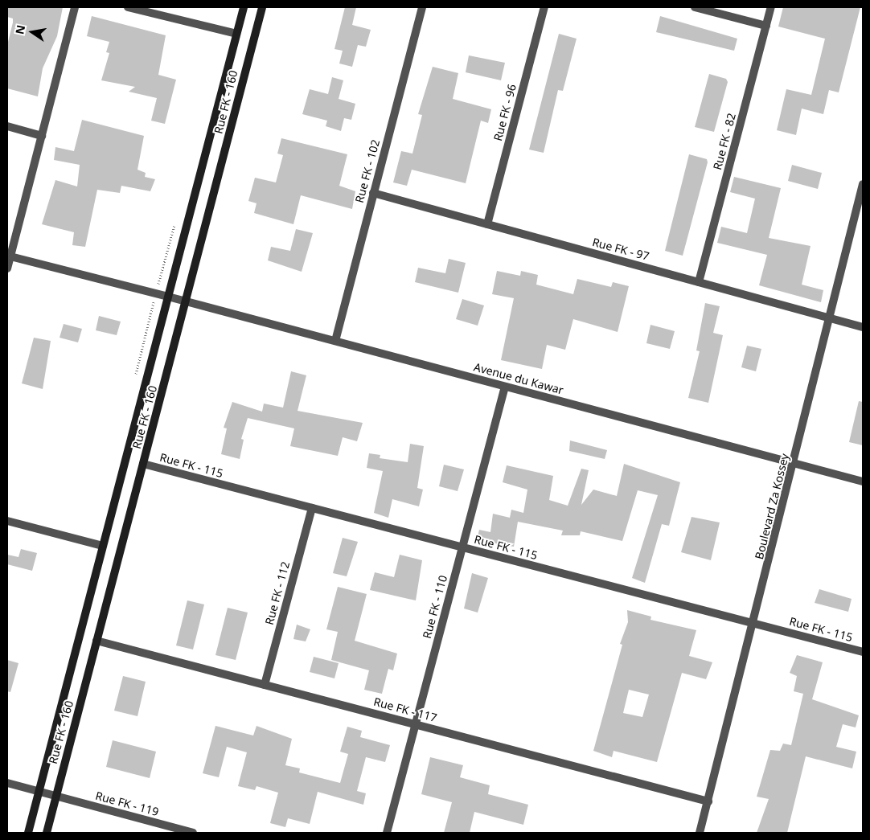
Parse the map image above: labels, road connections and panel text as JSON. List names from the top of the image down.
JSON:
{
  "streets": {
    "main road": ["Rue FK - 160"],
    "street": [
      "Rue FK - 96",
      "Rue FK - 82",
      "Rue FK - 102",
      "Rue FK - 97",
      "Avenue du Kawar",
      "Rue FK - 115",
      "Boulevard Za Kossey",
      "Rue FK - 112",
      "Rue FK - 110",
      "Rue FK - 117",
      "Rue FK - 119"
    ]
  },
  "crossings": [
    ["Rue FK - 160", "Avenue du Kawar"],
    ["Rue FK - 160", "Rue FK - 115"],
    ["Rue FK - 160", "Rue FK - 117"],
    ["Rue FK - 160", "Rue FK - 119"],
    ["Rue FK - 96", "Rue FK - 97"],
    ["Rue FK - 82", "Rue FK - 97"],
    ["Rue FK - 102", "Rue FK - 97"],
    ["Rue FK - 102", "Avenue du Kawar"],
    ["Rue FK - 97", "Boulevard Za Kossey"],
    ["Avenue du Kawar", "Boulevard Za Kossey"],
    ["Avenue du Kawar", "Rue FK - 110"],
    ["Rue FK - 115", "Boulevard Za Kossey"],
    ["Rue FK - 115", "Rue FK - 112"],
    ["Rue FK - 115", "Rue FK - 110"],
    ["Boulevard Za Kossey", "Rue FK - 117"],
    ["Rue FK - 112", "Rue FK - 117"],
    ["Rue FK - 110", "Rue FK - 117"]
  ],
  "north": "left"
}
